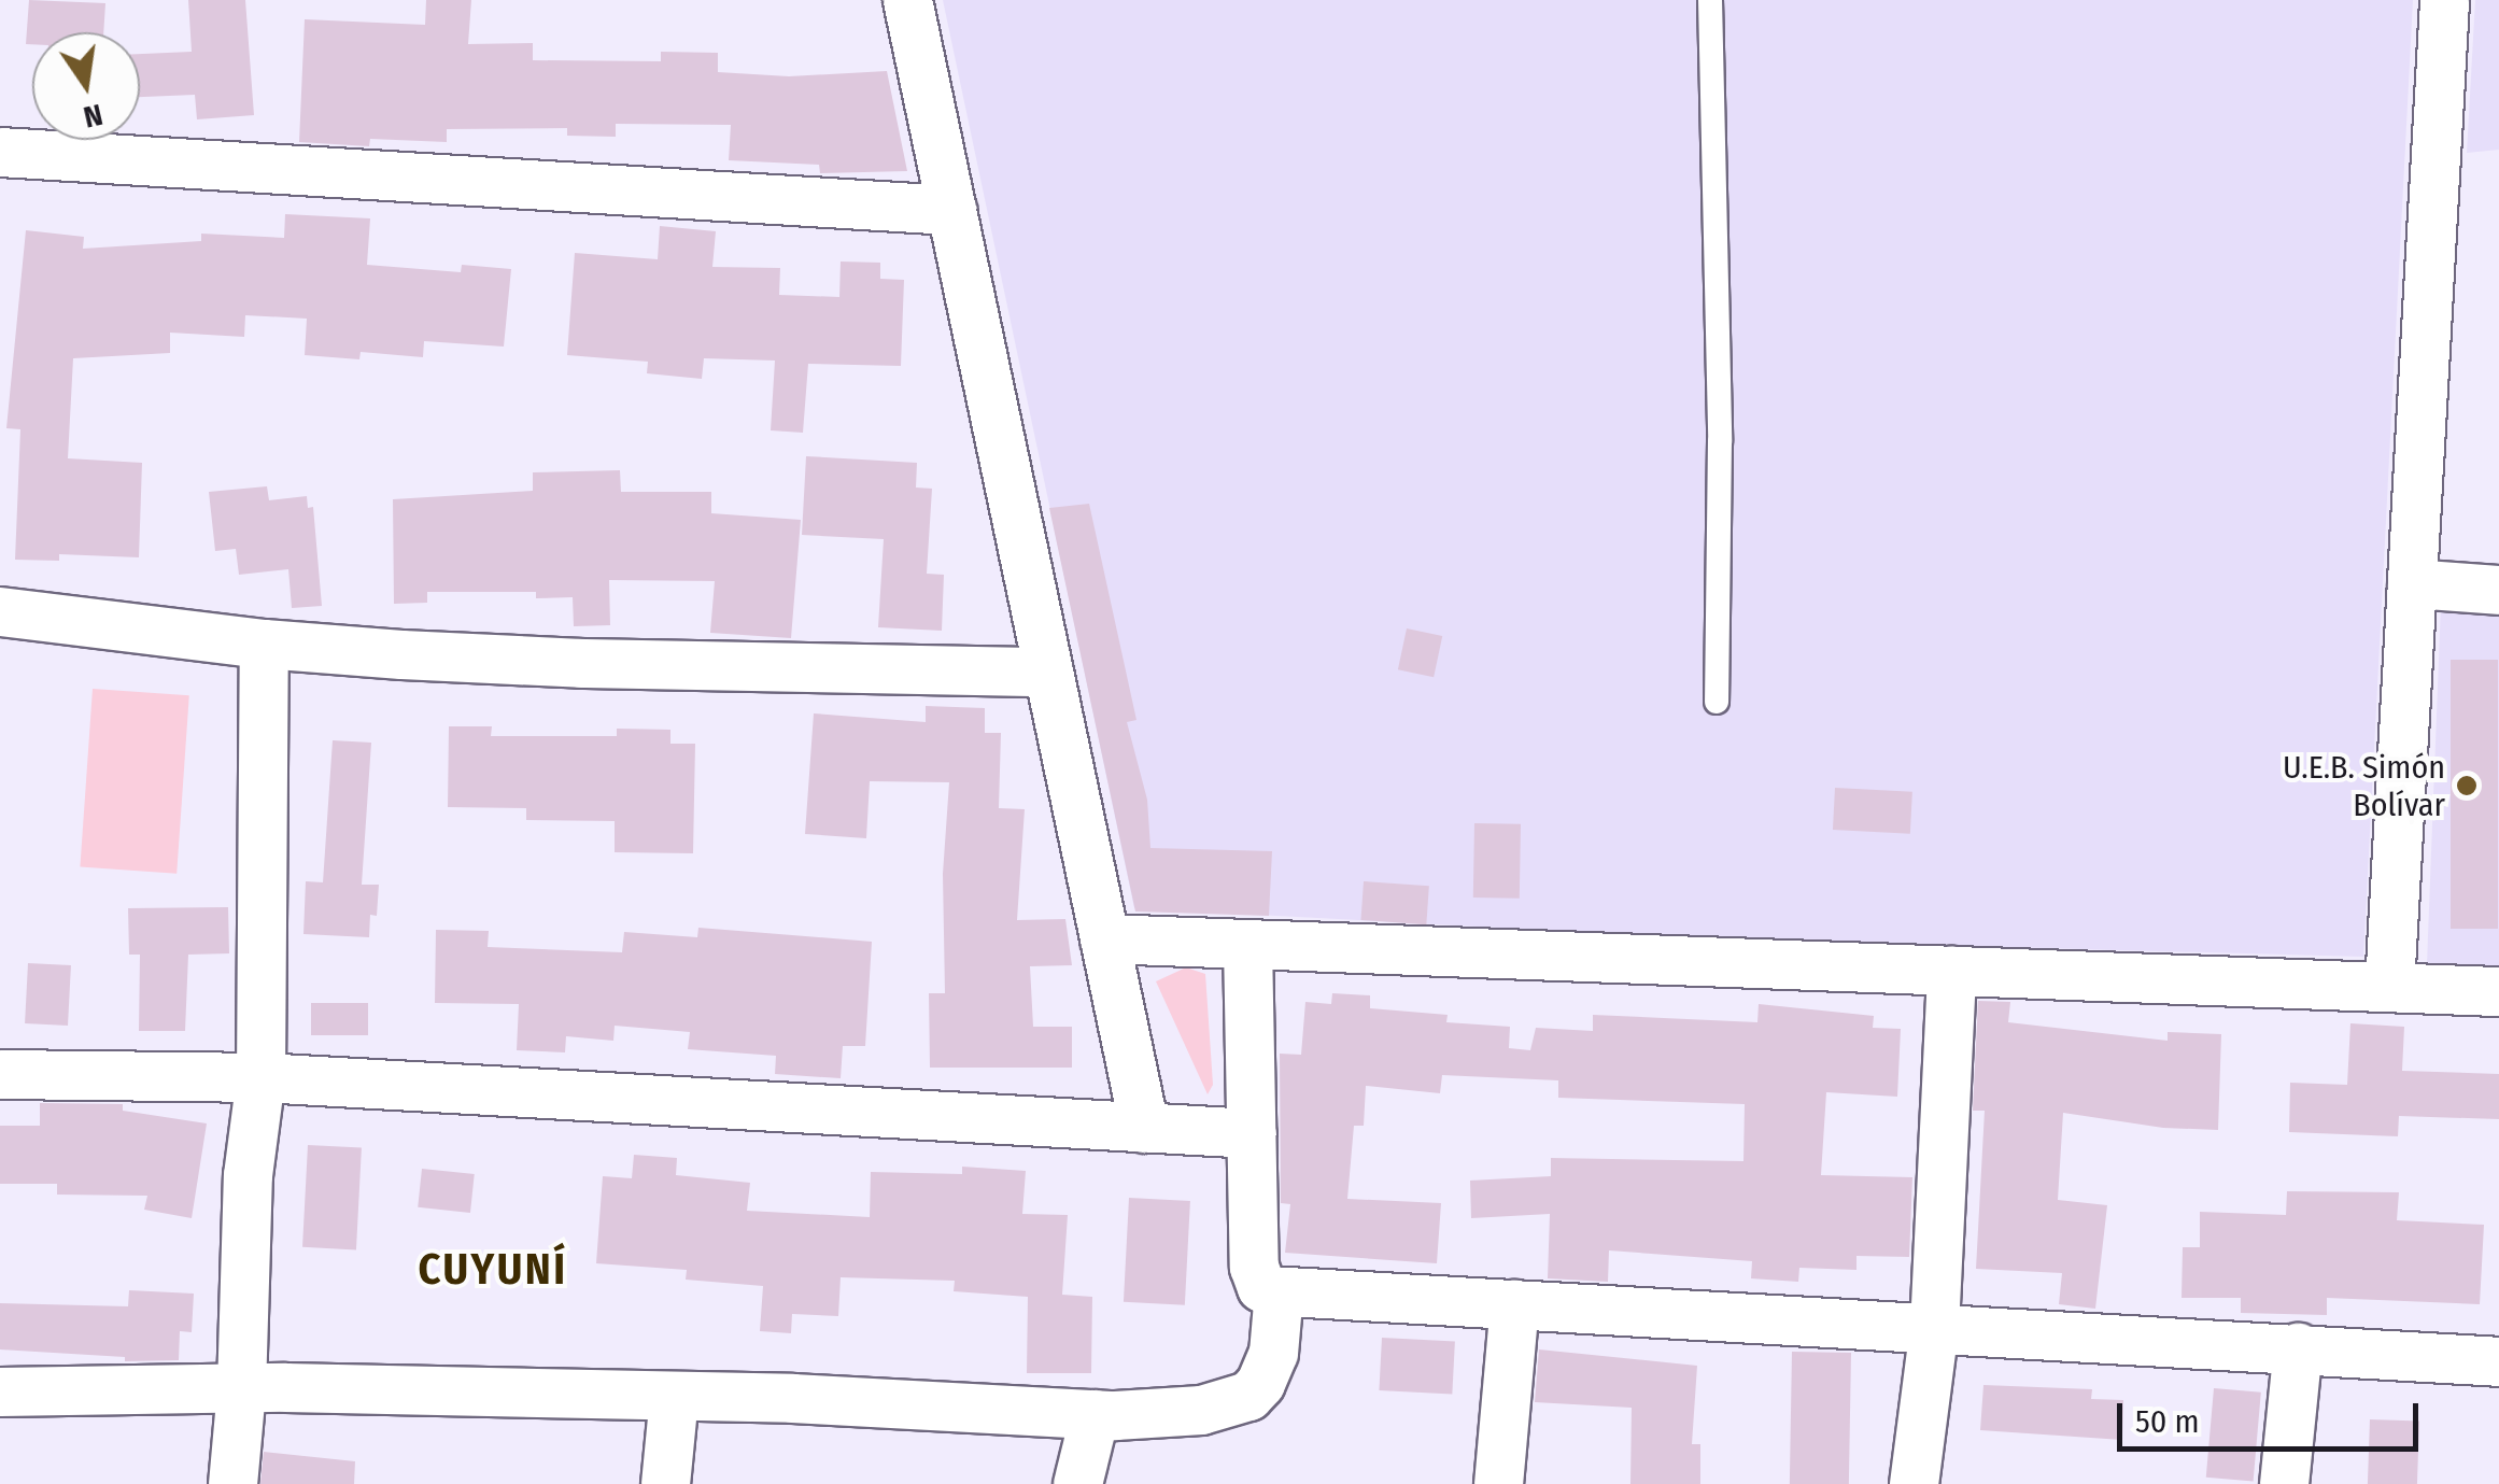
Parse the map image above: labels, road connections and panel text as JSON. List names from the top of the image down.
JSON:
{
  "districts": ["CUYUNÍ"],
  "places": ["U.E.B. Simón Bolívar"],
  "scale_bar": "50 m",
  "north": "bottom"
}
